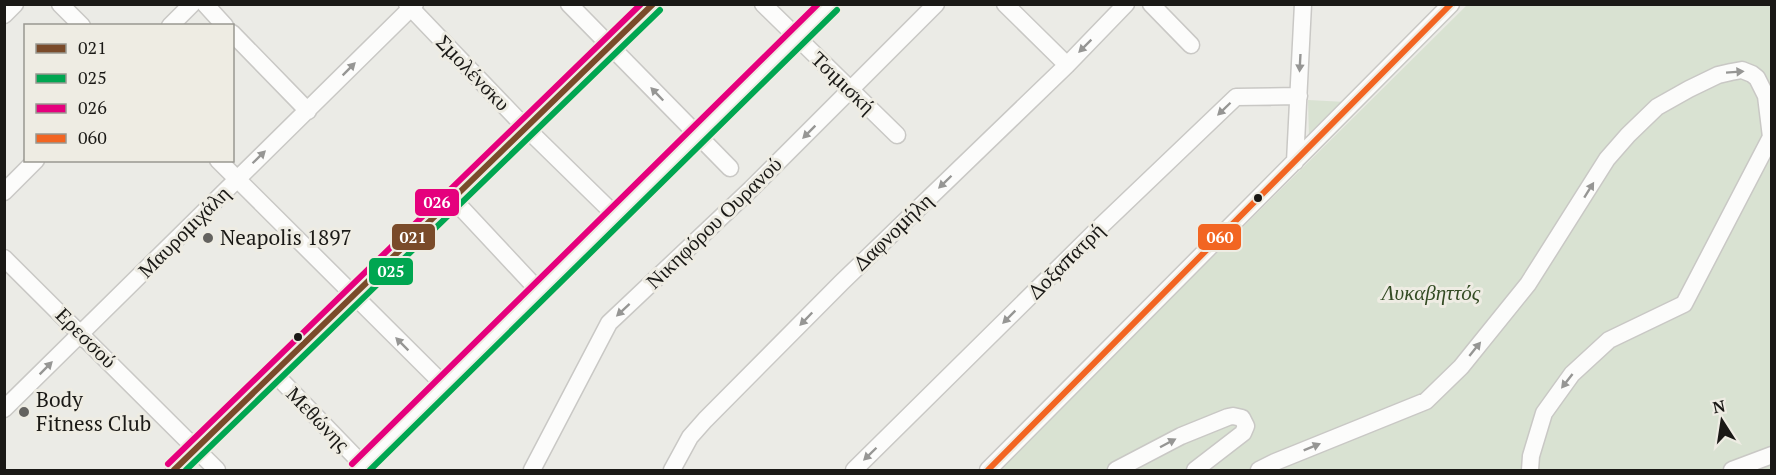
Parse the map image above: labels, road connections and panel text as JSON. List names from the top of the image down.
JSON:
{
  "streets": {
    "street": [
      "Σμολένσκυ",
      "Τσιμισκή",
      "Νικηφόρου Ουρανού",
      "Μαυρομιχάλη",
      "Δαφνομήλη",
      "Δοξαπατρή",
      "Ερεσσού",
      "Μεθώνης"
    ]
  },
  "crossings": [
    ["Σμολένσκυ", "Μαυρομιχάλη"],
    ["Τσιμισκή", "Νικηφόρου Ουρανού"],
    ["Μαυρομιχάλη", "Ερεσσού"]
  ],
  "one_way": ["Μαυρομιχάλη", "Δαφνομήλη"],
  "parks": ["Λυκαβηττός"],
  "places": ["Neapolis 1897", "Body Fitness Club"],
  "lines": [
    "transit line 021",
    "transit line 026",
    "transit line 060",
    "transit line 025"
  ],
  "legend": [
    "021",
    "025",
    "026",
    "060"
  ],
  "north": "top"
}
